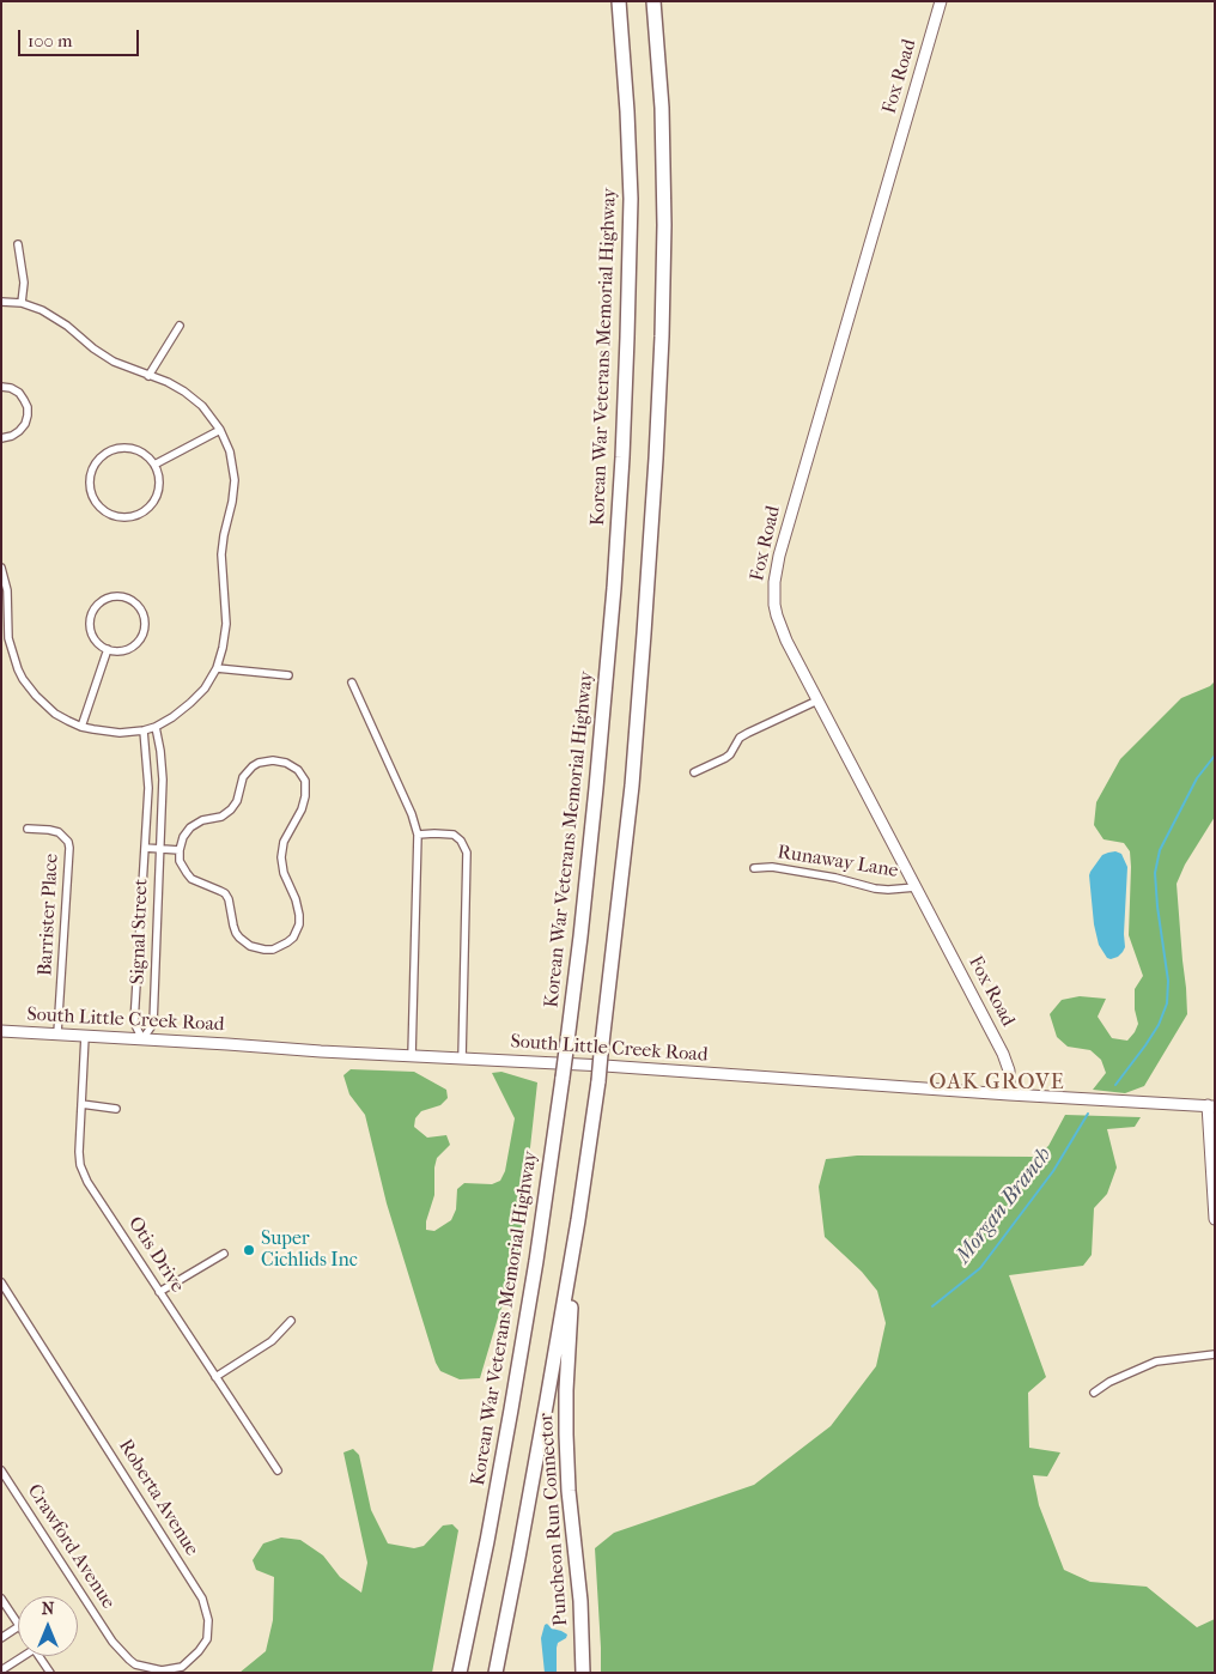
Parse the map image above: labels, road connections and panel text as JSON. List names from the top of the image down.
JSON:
{
  "streets": {
    "highway": ["Korean War Veterans Memorial Highway", "Puncheon Run Connector"],
    "street": [
      "Fox Road",
      "Runaway Lane",
      "Barrister Place",
      "Signal Street",
      "South Little Creek Road",
      "Otis Drive",
      "Roberta Avenue",
      "Crawford Avenue"
    ]
  },
  "crossings": [
    ["Fox Road", "Runaway Lane"],
    ["Fox Road", "South Little Creek Road"],
    ["Barrister Place", "South Little Creek Road"],
    ["Signal Street", "South Little Creek Road"],
    ["South Little Creek Road", "Otis Drive"],
    ["Roberta Avenue", "Crawford Avenue"]
  ],
  "districts": ["OAK GROVE"],
  "water": ["Morgan Branch"],
  "places": ["Super Cichlids Inc"],
  "scale_bar": "100 m",
  "north": "top"
}
